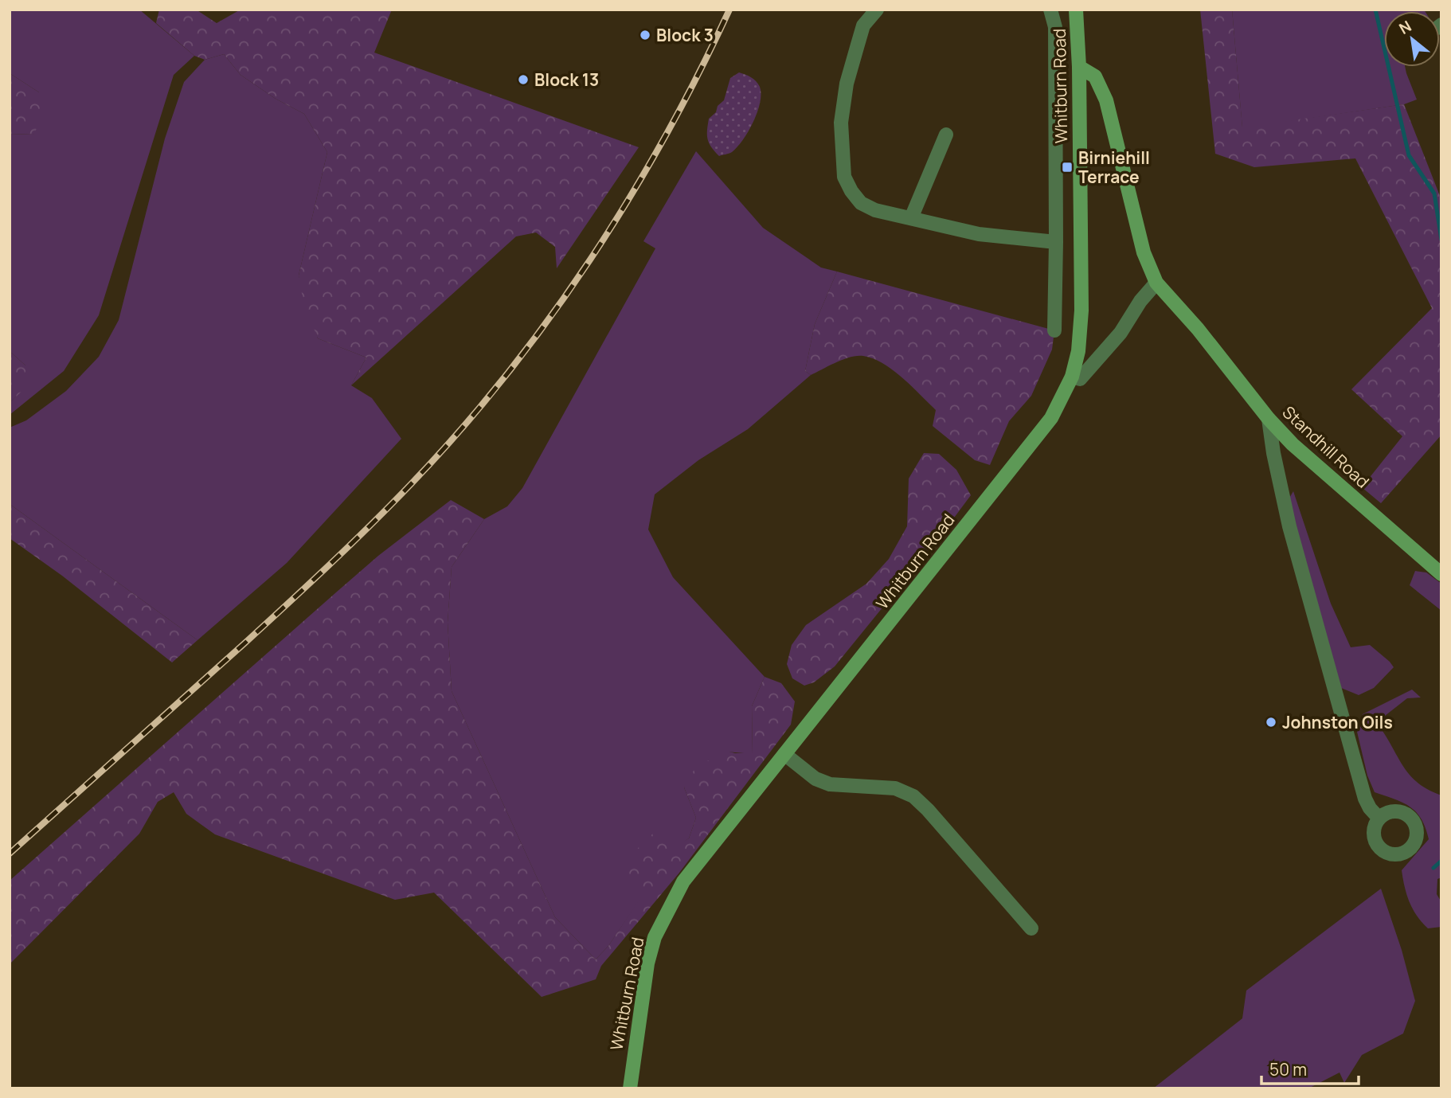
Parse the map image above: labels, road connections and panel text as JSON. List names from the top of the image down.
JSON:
{
  "streets": {
    "main road": ["Whitburn Road", "Standhill Road"]
  },
  "crossings": [
    ["Whitburn Road", "Standhill Road"]
  ],
  "places": {
    "other": ["Block 3", "Block 13", "Johnston Oils"],
    "transit": ["Birniehill Terrace"]
  },
  "scale_bar": "50 m",
  "north": "top left"
}
